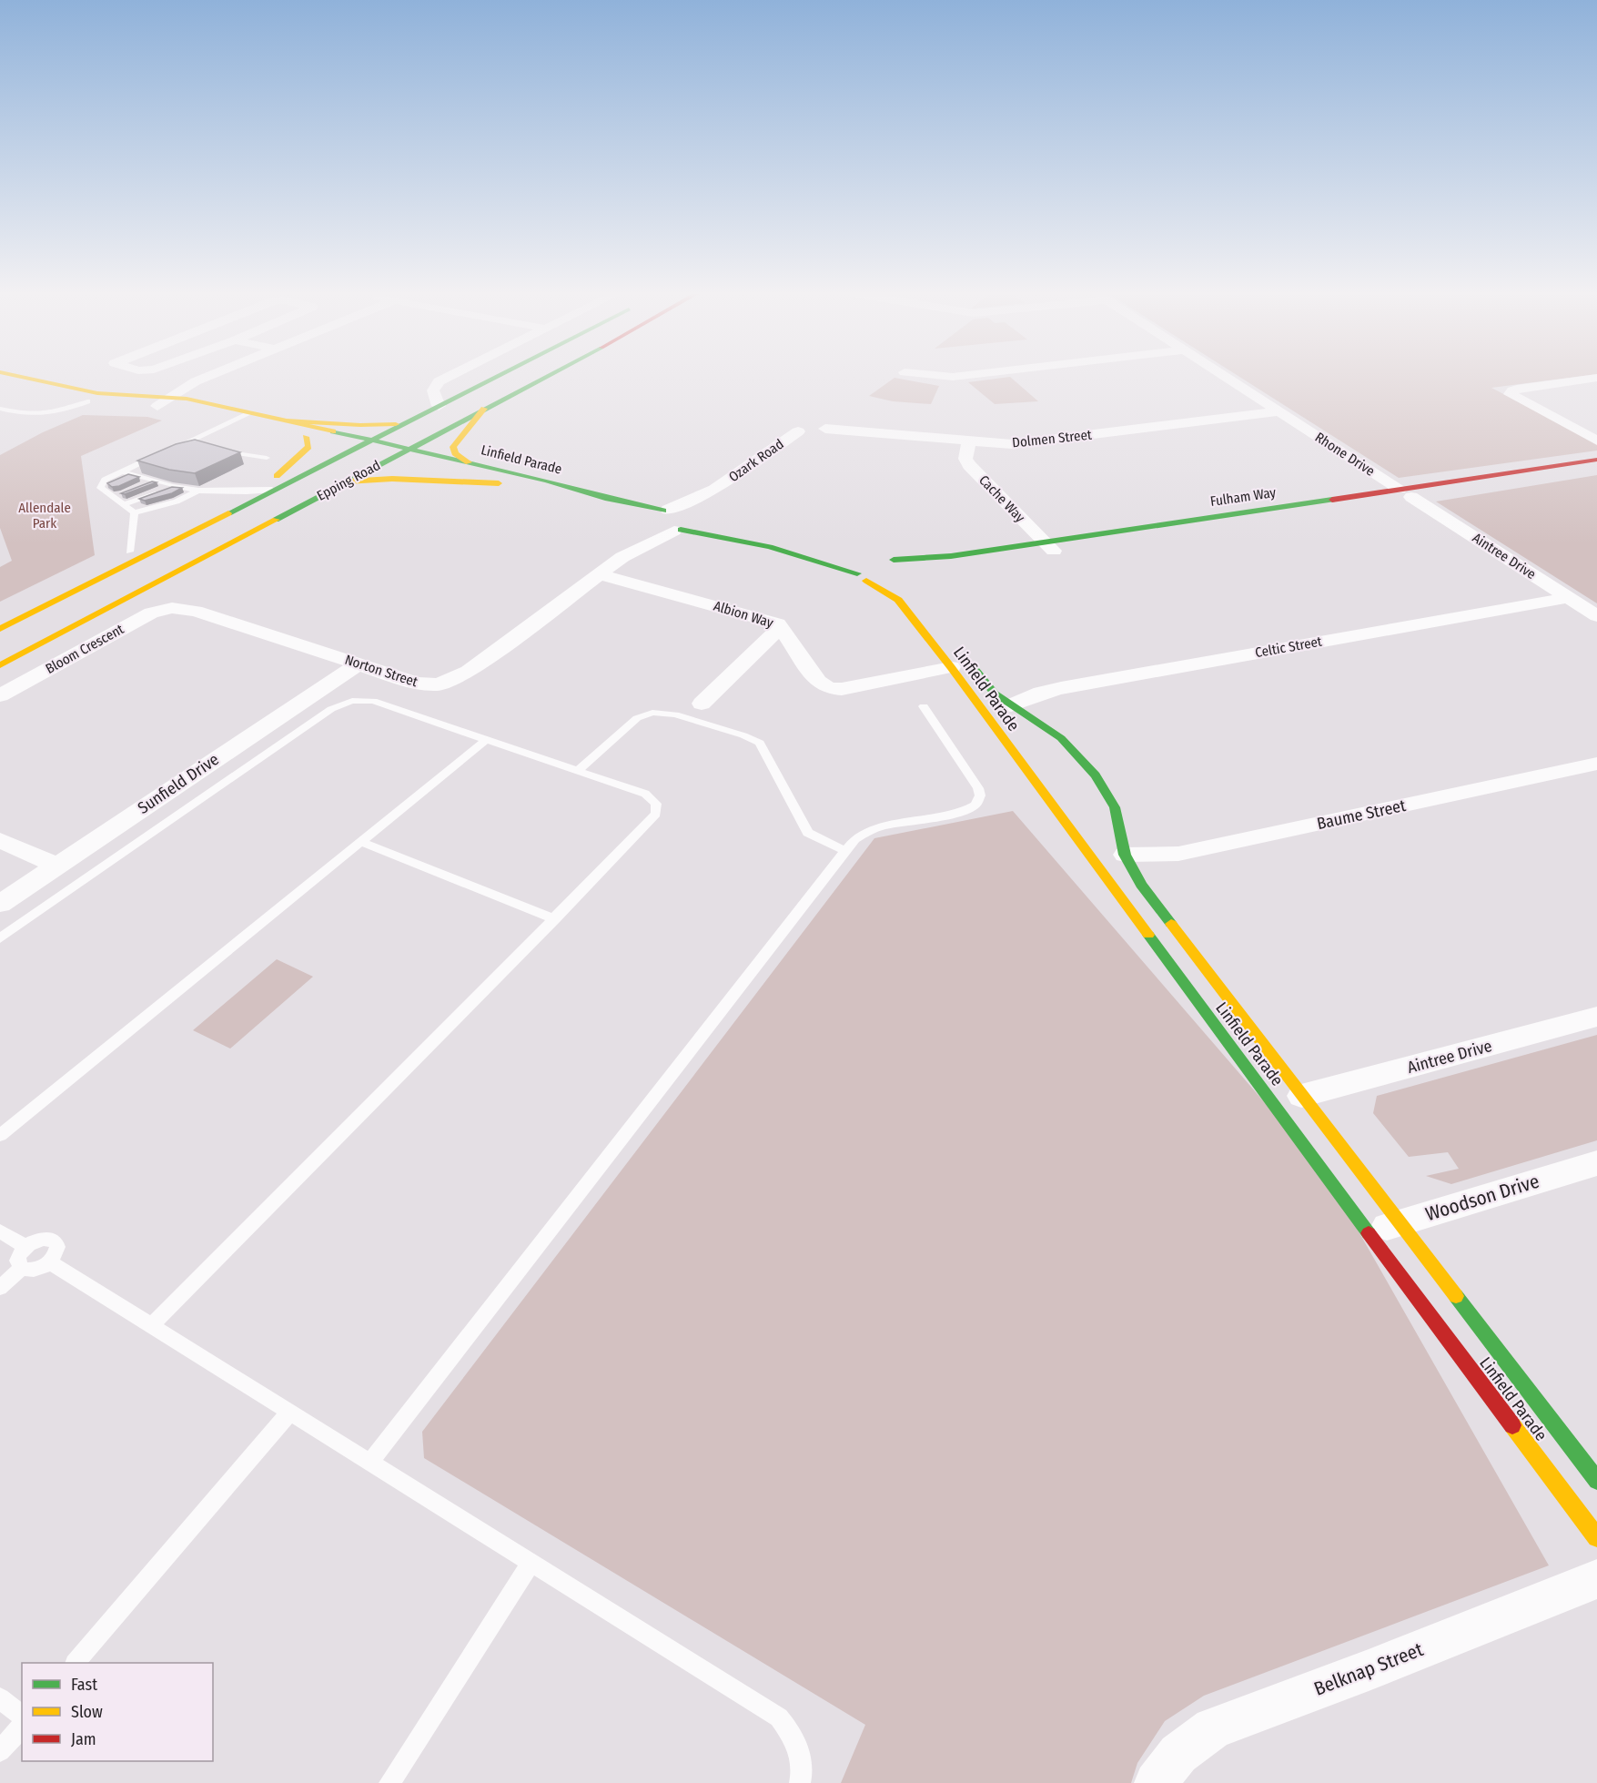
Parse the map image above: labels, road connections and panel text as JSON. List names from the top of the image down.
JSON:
{
  "streets": {
    "street": [
      "Dolmen Street",
      "Rhone Drive",
      "Linfield Parade",
      "Ozark Road",
      "Epping Road",
      "Fulham Way",
      "Cache Way",
      "Aintree Drive",
      "Albion Way",
      "Celtic Street",
      "Bloom Crescent",
      "Norton Street",
      "Sunfield Drive",
      "Baume Street",
      "Woodson Drive",
      "Belknap Street"
    ]
  },
  "crossings": [
    ["Dolmen Street", "Rhone Drive"],
    ["Dolmen Street", "Cache Way"],
    ["Rhone Drive", "Fulham Way"],
    ["Rhone Drive", "Aintree Drive"],
    ["Linfield Parade", "Epping Road"],
    ["Linfield Parade", "Aintree Drive"],
    ["Linfield Parade", "Celtic Street"],
    ["Linfield Parade", "Norton Street"],
    ["Linfield Parade", "Baume Street"],
    ["Linfield Parade", "Woodson Drive"],
    ["Fulham Way", "Cache Way"],
    ["Fulham Way", "Aintree Drive"],
    ["Aintree Drive", "Celtic Street"],
    ["Albion Way", "Norton Street"],
    ["Bloom Crescent", "Norton Street"],
    ["Norton Street", "Sunfield Drive"]
  ],
  "parks": ["Allendale Park"],
  "legend": ["Fast", "Slow", "Jam"]
}
